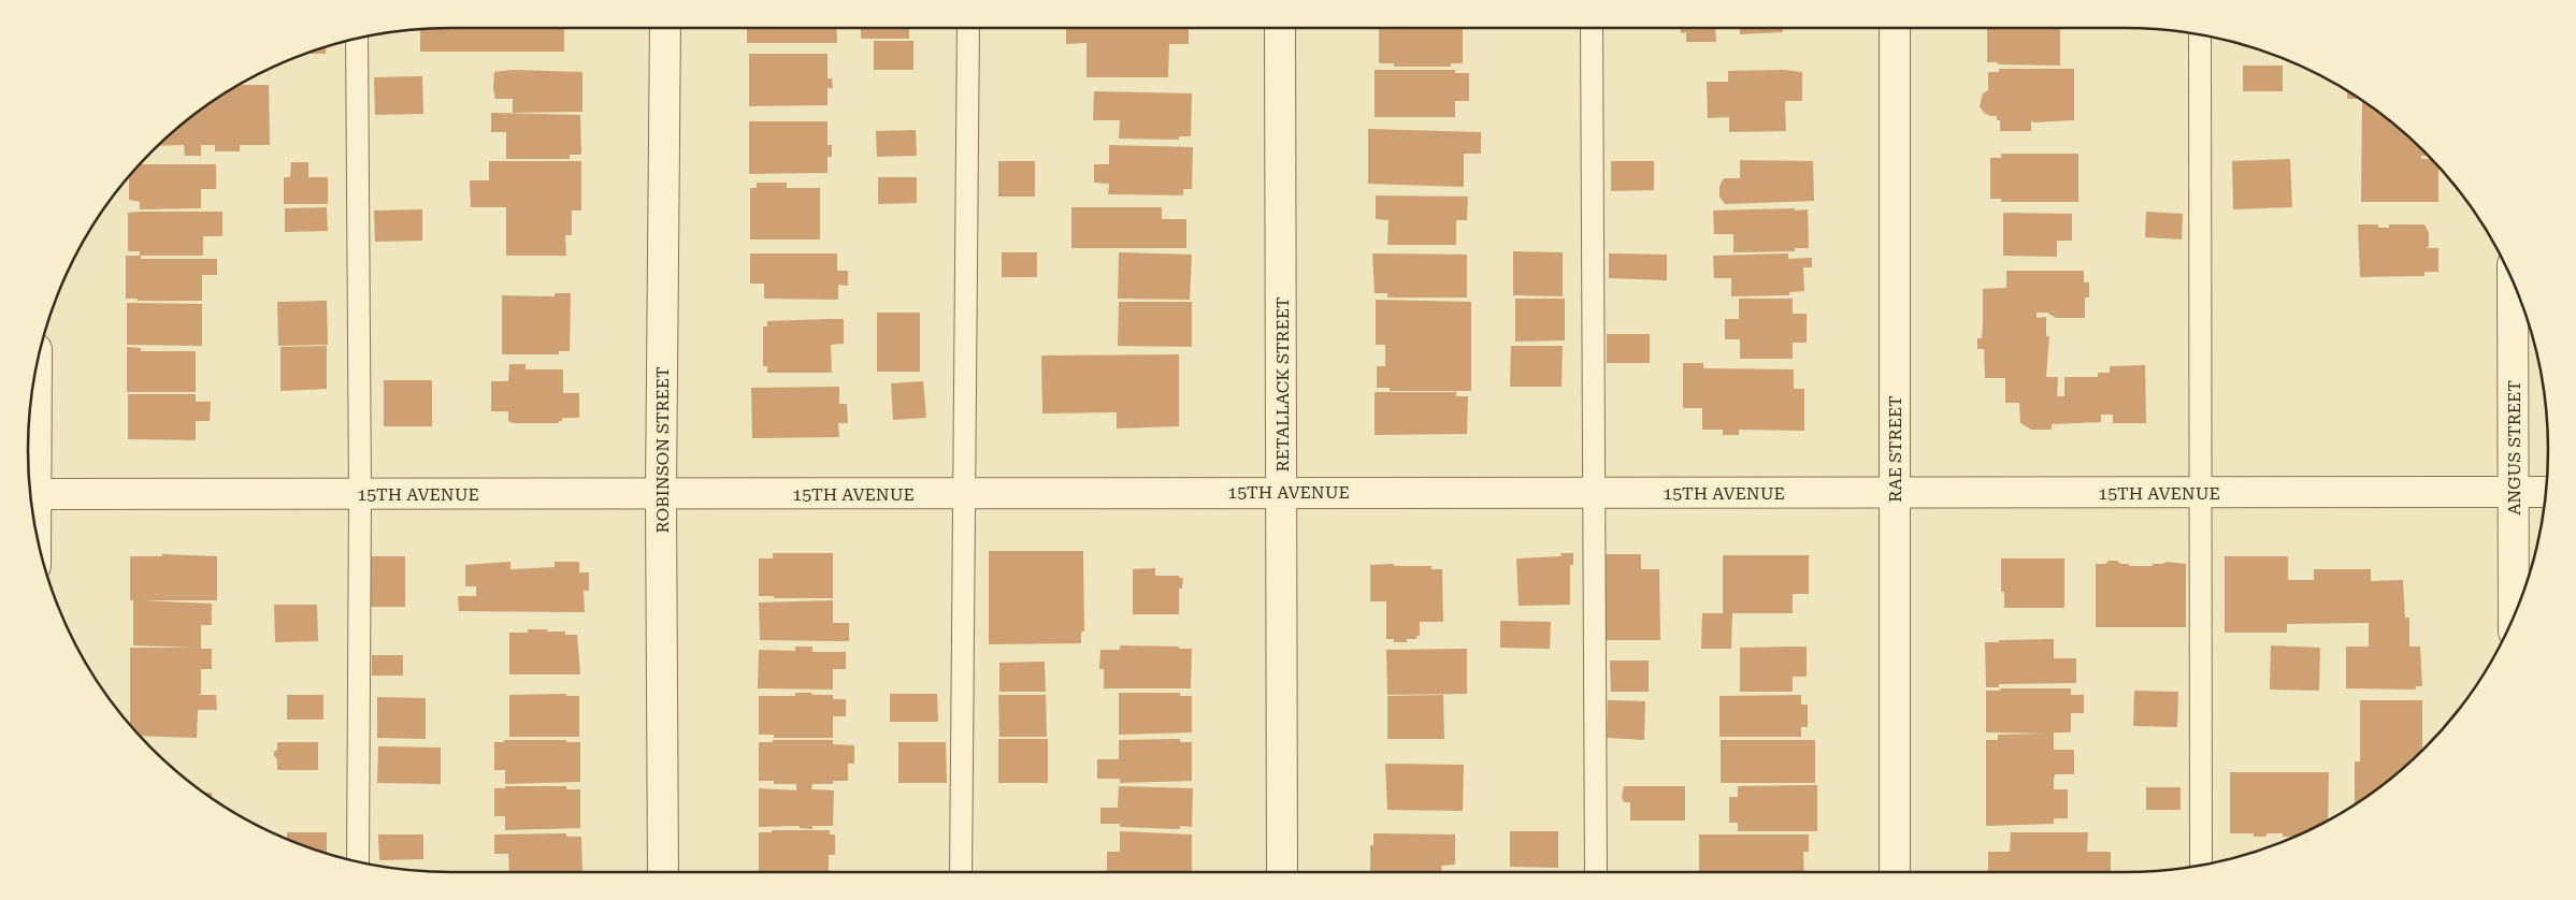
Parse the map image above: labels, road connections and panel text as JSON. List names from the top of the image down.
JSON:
{
  "streets": {
    "street": [
      "RETALLACK STREET",
      "ANGUS STREET",
      "RAE STREET",
      "ROBINSON STREET",
      "15TH AVENUE"
    ]
  },
  "crossings": [
    ["RETALLACK STREET", "15TH AVENUE"],
    ["ANGUS STREET", "15TH AVENUE"],
    ["RAE STREET", "15TH AVENUE"],
    ["ROBINSON STREET", "15TH AVENUE"]
  ]
}
